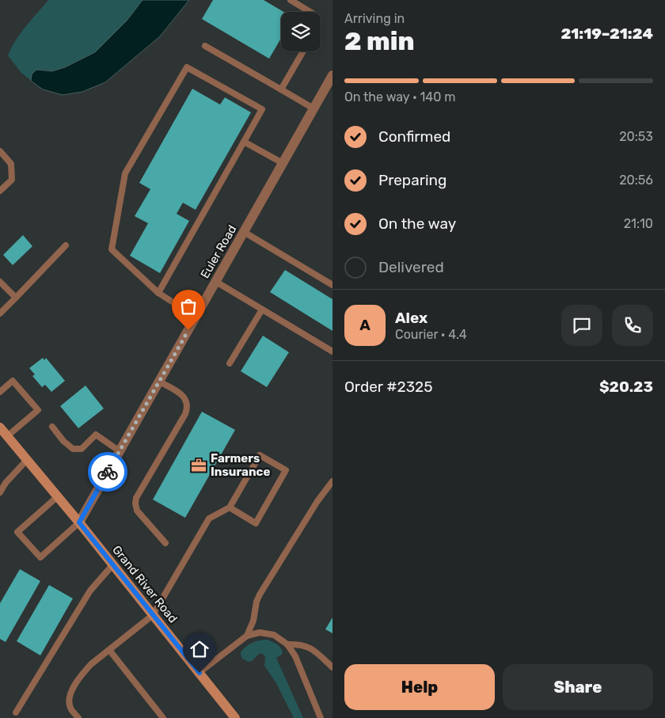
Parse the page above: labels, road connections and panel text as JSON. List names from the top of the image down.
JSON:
{
  "streets": {
    "main road": ["Grand River Road"],
    "street": ["Euler Road"]
  },
  "crossings": [
    ["Euler Road", "Grand River Road"]
  ],
  "places": {
    "office": ["Farmers Insurance"]
  },
  "page": {
    "heading": ["2 min", "Arriving in", "21:19–21:24"],
    "panel": [
      "Alex",
      "Courier · 4.4",
      "Order #2325",
      "$20.23"
    ],
    "bar": "On the way · 140 m",
    "list": [
      ["Confirmed", "20:53"],
      ["Preparing", "20:56"],
      ["On the way", "21:10"],
      "Delivered"
    ],
    "round": "A",
    "buttons": ["Help", "Share"]
  }
}
